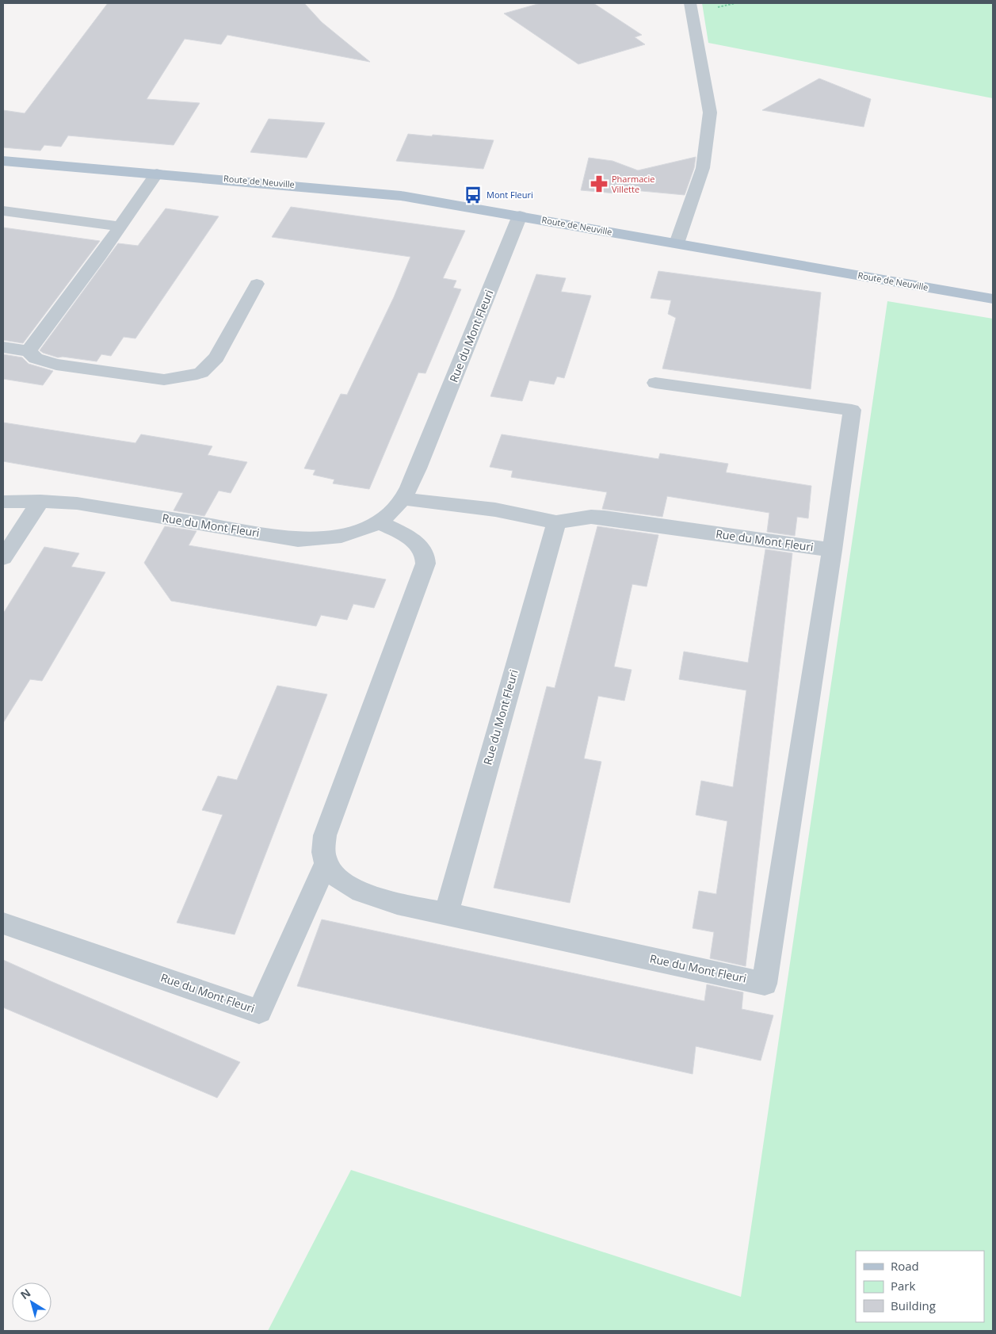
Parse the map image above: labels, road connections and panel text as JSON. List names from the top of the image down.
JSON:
{
  "streets": {
    "main road": ["Route de Neuville"],
    "street": ["Rue du Mont Fleuri"]
  },
  "crossings": [
    ["Route de Neuville", "Rue du Mont Fleuri"]
  ],
  "places": {
    "pharmacy": ["Pharmacie Villette"],
    "bus stop": ["Mont Fleuri"]
  },
  "legend": ["Road", "Park", "Building"],
  "north": "top left"
}
